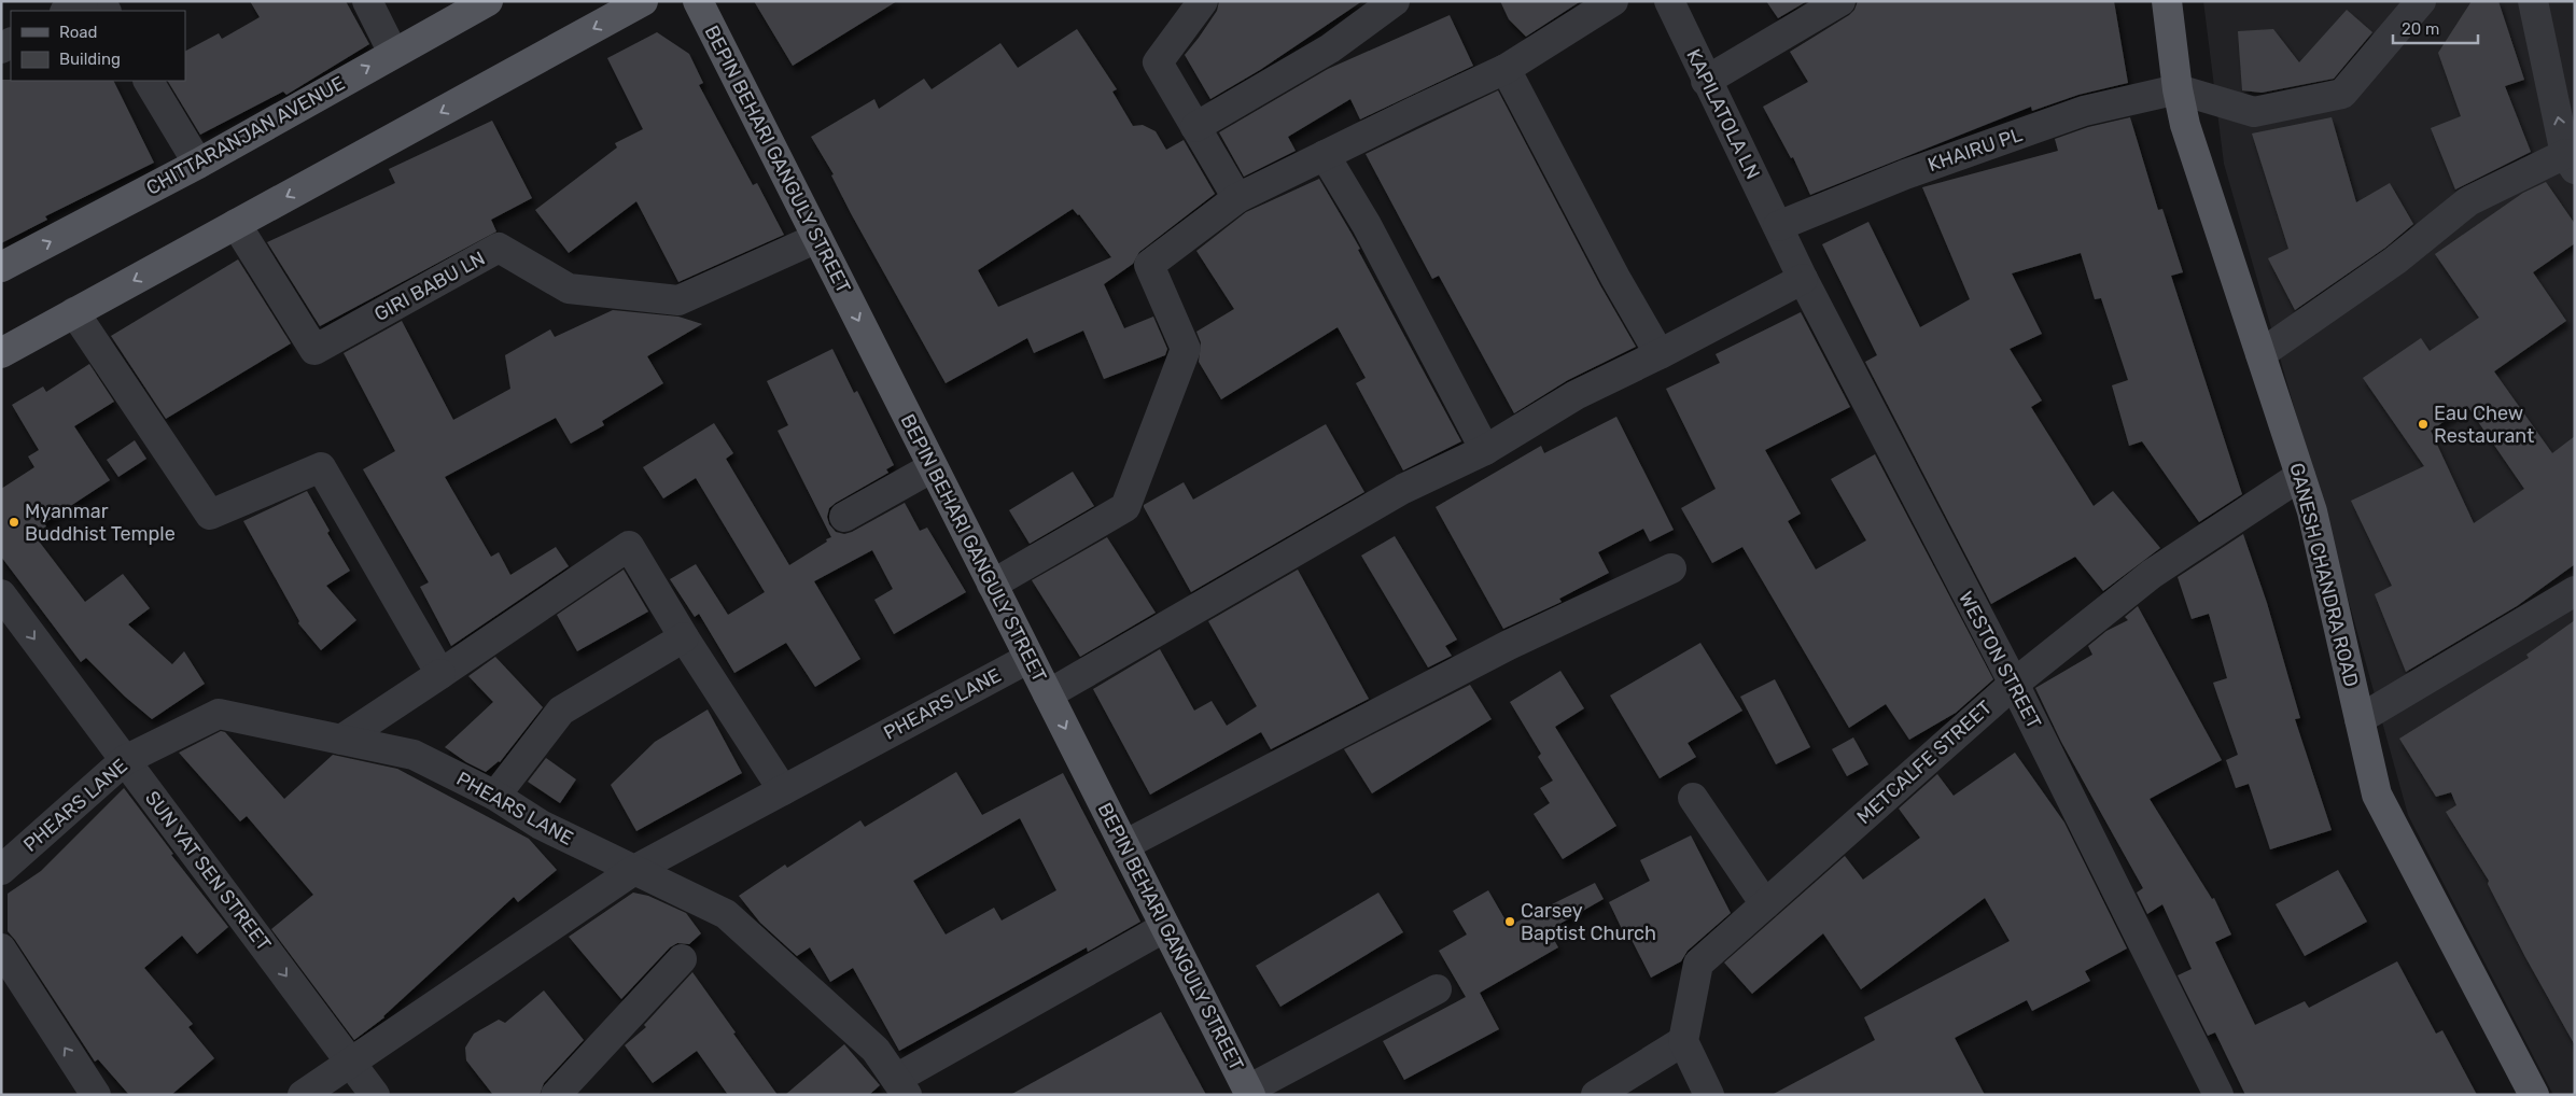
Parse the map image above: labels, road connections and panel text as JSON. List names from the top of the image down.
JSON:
{
  "streets": {
    "main road": ["CHITTARANJAN AVENUE", "BEPIN BEHARI GANGULY STREET", "GANESH CHANDRA ROAD"],
    "street": [
      "KAPILATOLA LN",
      "KHAIRU PL",
      "GIRI BABU LN",
      "WESTON STREET",
      "PHEARS LANE",
      "METCALFE STREET",
      "SUN YAT SEN STREET"
    ]
  },
  "crossings": [
    ["KAPILATOLA LN", "KHAIRU PL"],
    ["KAPILATOLA LN", "WESTON STREET"],
    ["KHAIRU PL", "GANESH CHANDRA ROAD"],
    ["KHAIRU PL", "WESTON STREET"],
    ["BEPIN BEHARI GANGULY STREET", "GIRI BABU LN"],
    ["BEPIN BEHARI GANGULY STREET", "PHEARS LANE"],
    ["GANESH CHANDRA ROAD", "METCALFE STREET"],
    ["WESTON STREET", "METCALFE STREET"],
    ["PHEARS LANE", "SUN YAT SEN STREET"]
  ],
  "one_way": ["SUN YAT SEN STREET"],
  "places": ["Eau Chew Restaurant", "Myanmar Buddhist Temple", "Carsey Baptist Church"],
  "legend": ["Road", "Building"],
  "scale_bar": "20 m"
}
